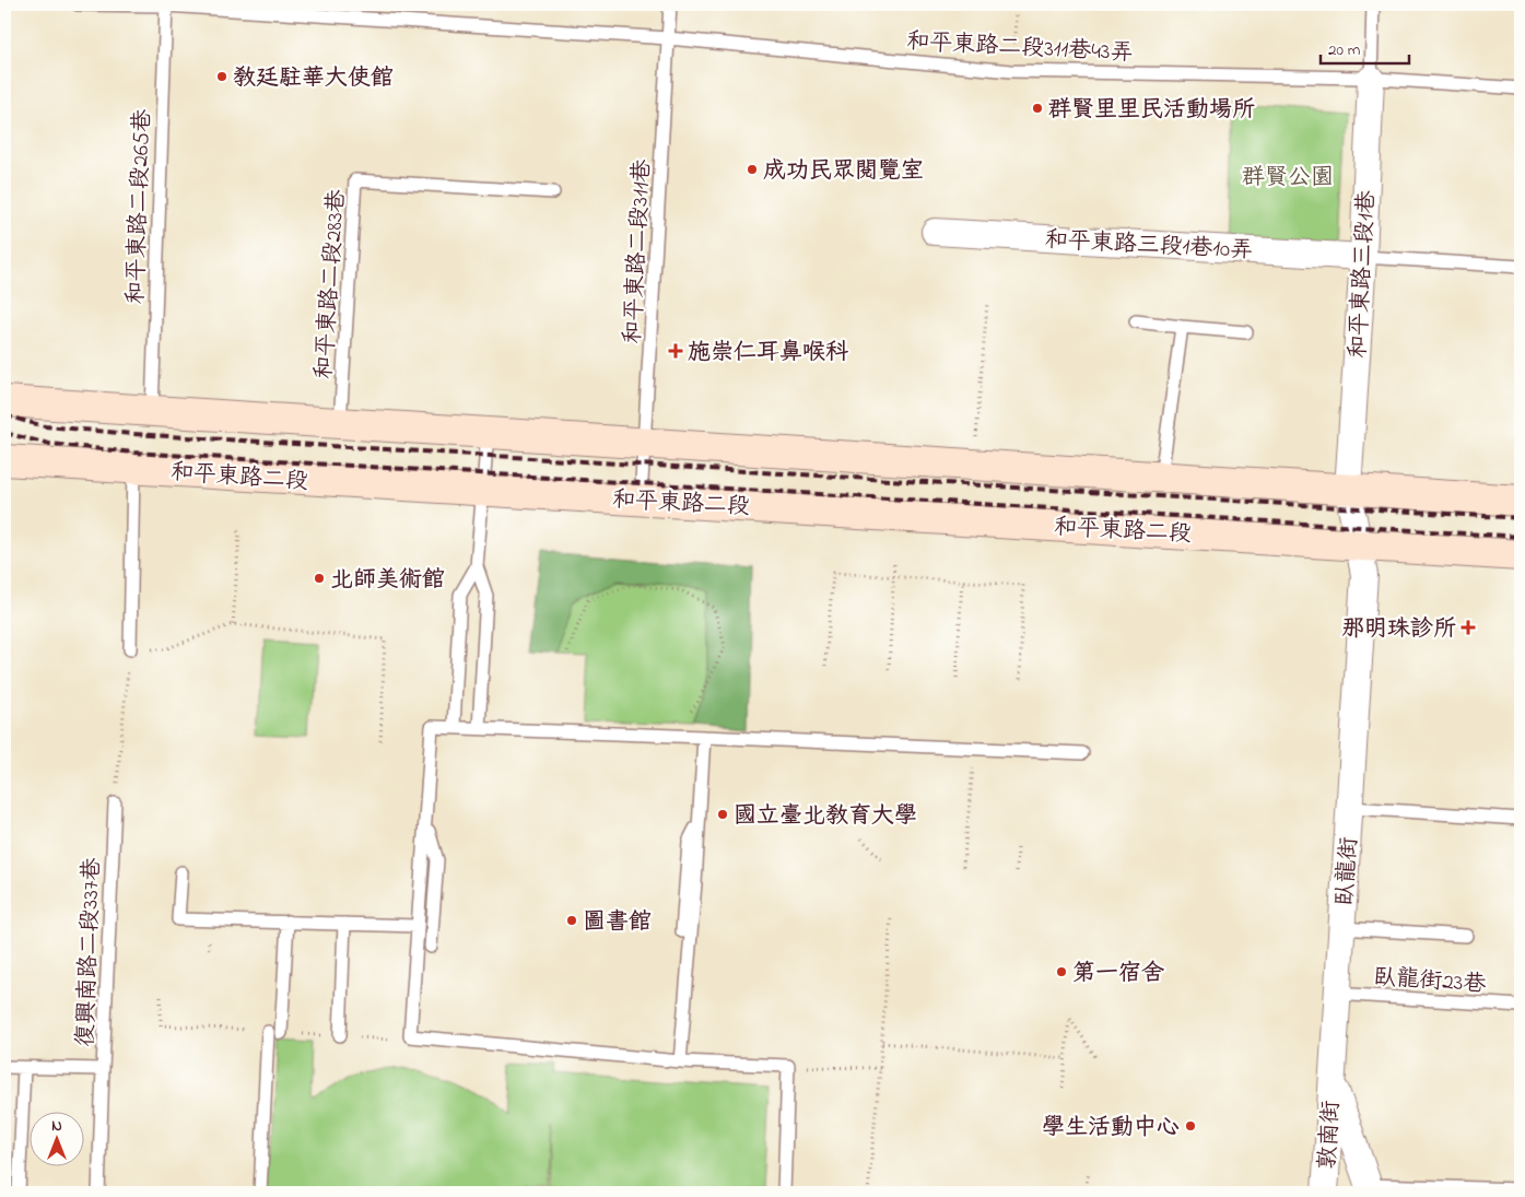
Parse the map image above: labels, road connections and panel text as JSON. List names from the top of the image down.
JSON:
{
  "streets": {
    "main road": ["和平東路二段"],
    "street": [
      "和平東路三段1巷10弄",
      "和平東路三段1巷",
      "臥龍街",
      "敦南街"
    ],
    "lane": [
      "和平東路二段311巷43弄",
      "和平東路二段265巷",
      "和平東路二段311巷",
      "和平東路二段283巷",
      "復興南路二段337巷",
      "臥龍街23巷"
    ]
  },
  "crossings": [
    ["和平東路二段311巷43弄", "和平東路二段265巷"],
    ["和平東路二段311巷43弄", "和平東路二段311巷"],
    ["和平東路二段311巷43弄", "和平東路三段1巷"],
    ["和平東路三段1巷10弄", "和平東路三段1巷"],
    ["和平東路二段311巷", "和平東路二段"],
    ["和平東路三段1巷", "和平東路二段"],
    ["和平東路三段1巷", "臥龍街"],
    ["和平東路二段", "臥龍街"],
    ["臥龍街", "臥龍街23巷"],
    ["臥龍街", "敦南街"]
  ],
  "parks": ["群賢公園"],
  "places": {
    "other": [
      "教廷駐華大使館",
      "群賢里里民活動場所",
      "成功民眾閱覽室",
      "北師美術館",
      "國立臺北教育大學",
      "圖書館",
      "第一宿舍",
      "學生活動中心"
    ],
    "health": ["施崇仁耳鼻喉科", "那明珠診所"]
  },
  "scale_bar": "20 m",
  "north": "top"
}
